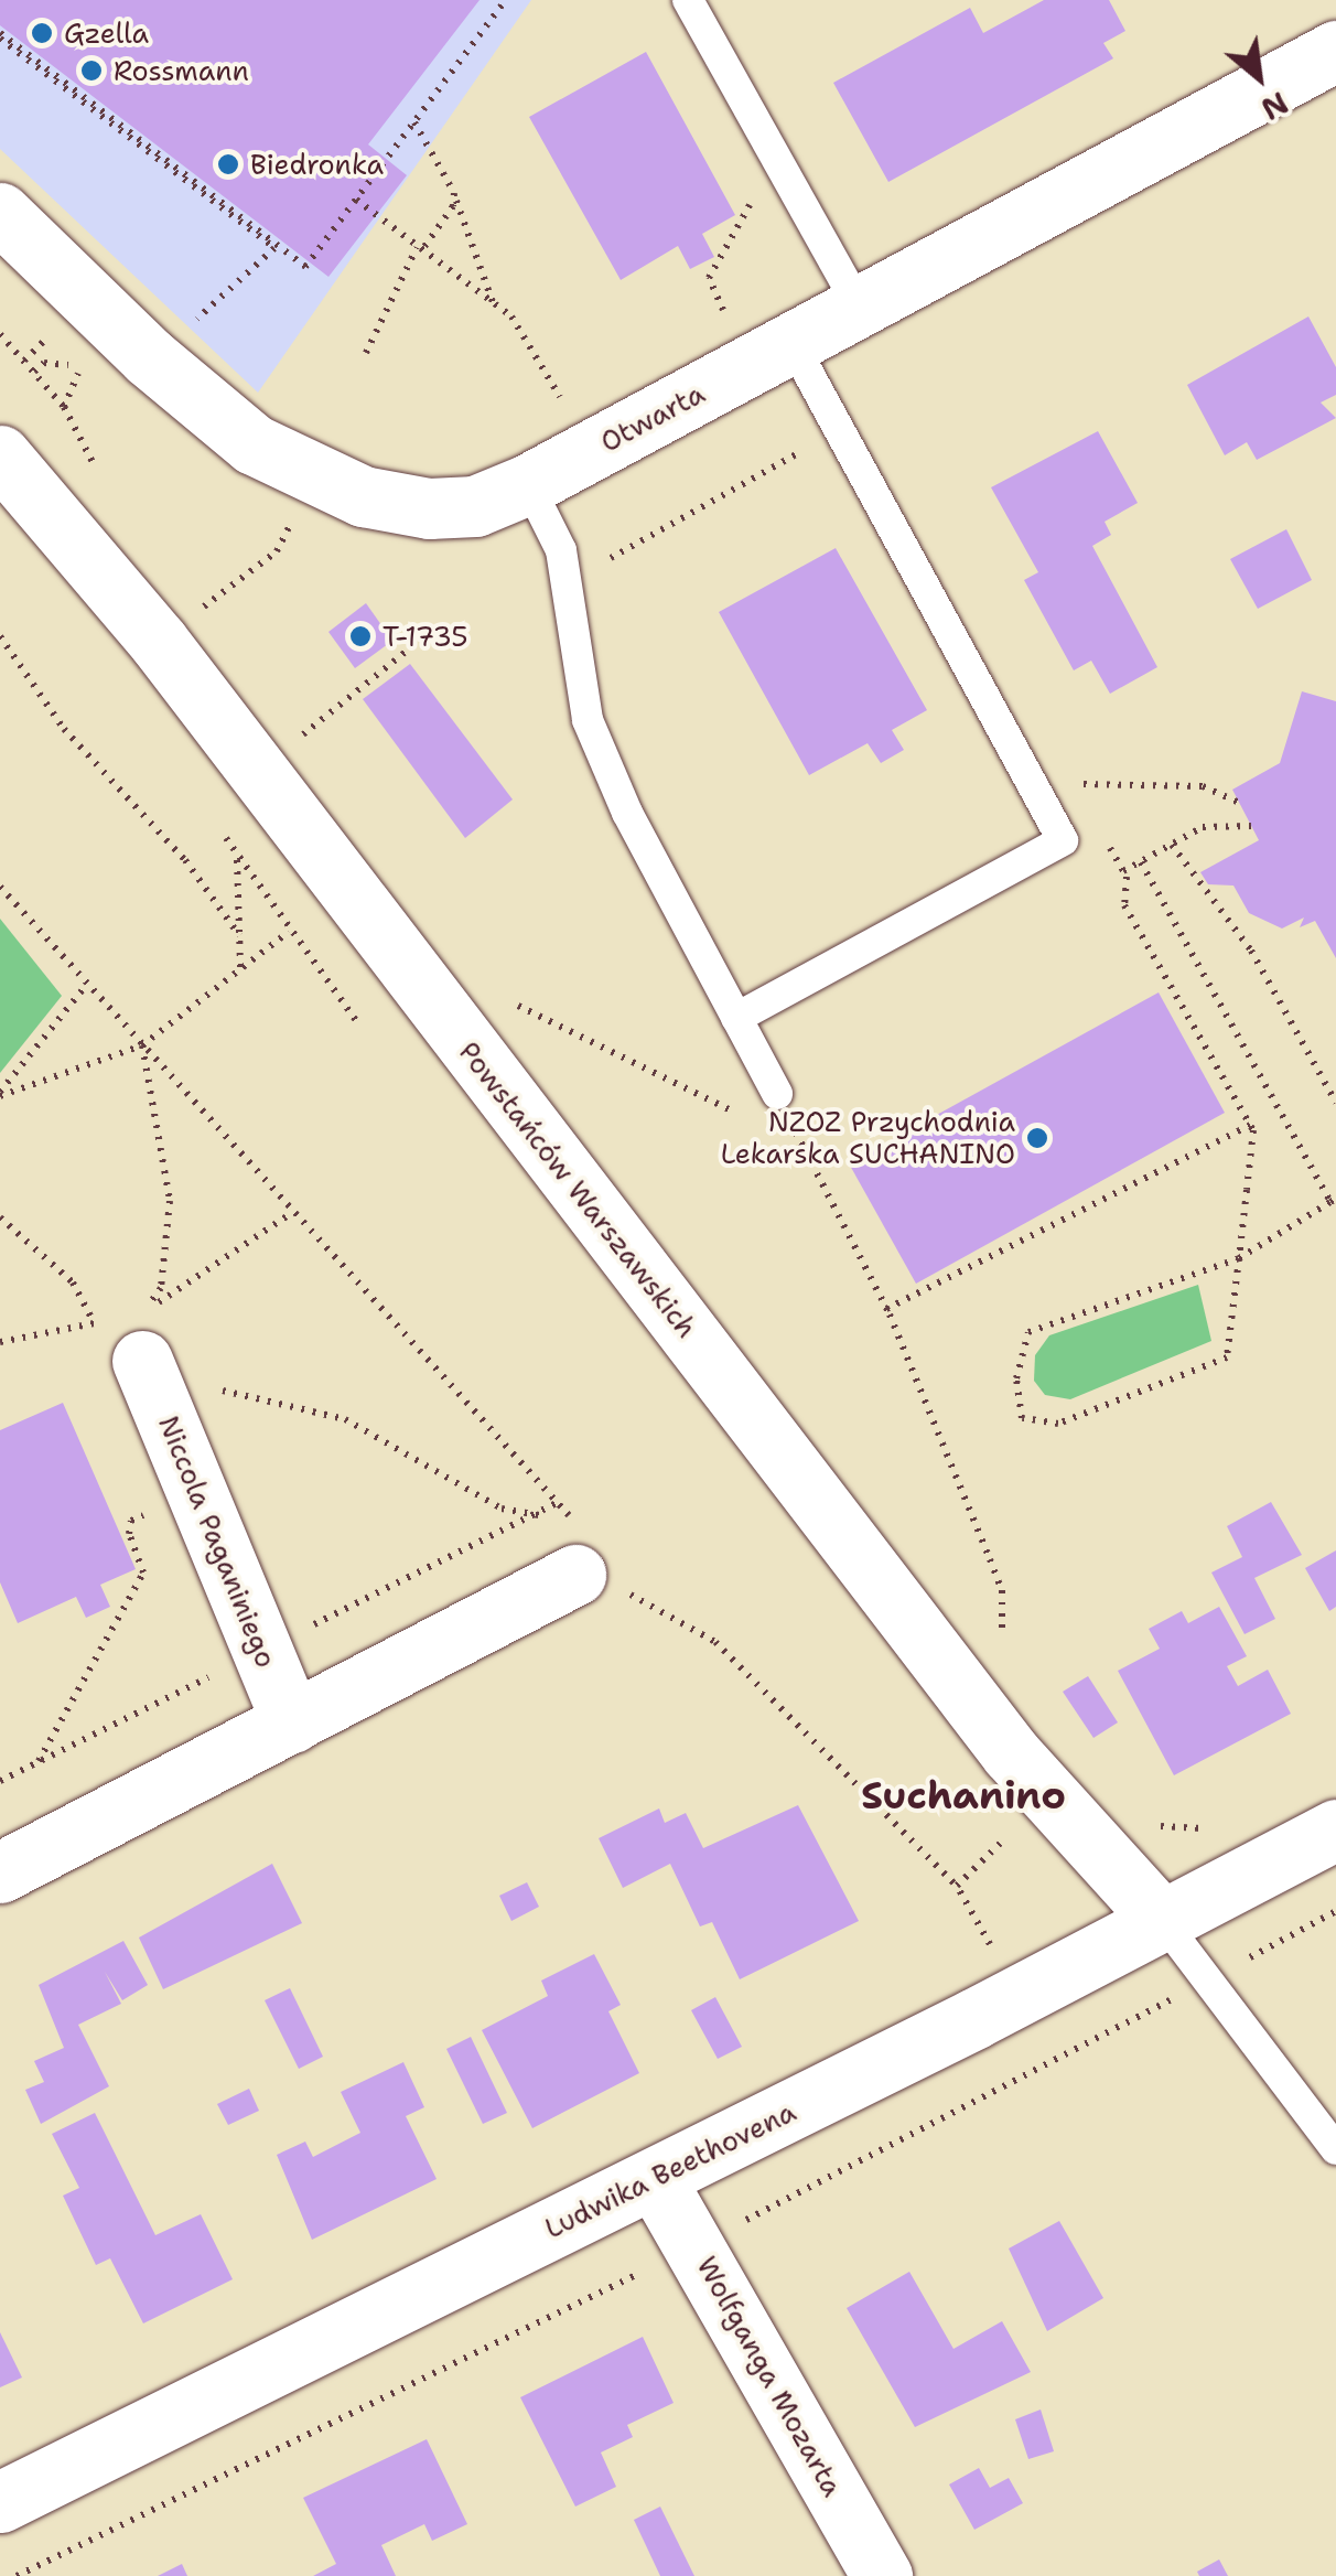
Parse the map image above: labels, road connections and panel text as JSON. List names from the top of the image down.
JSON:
{
  "streets": {
    "street": [
      "Otwarta",
      "Powstańców Warszawskich",
      "Niccola Paganiniego",
      "Ludwika Beethovena",
      "Wolfganga Mozarta"
    ]
  },
  "crossings": [
    ["Powstańców Warszawskich", "Ludwika Beethovena"],
    ["Ludwika Beethovena", "Wolfganga Mozarta"]
  ],
  "districts": ["Suchanino"],
  "places": [
    "Gzella",
    "Rossmann",
    "Biedronka",
    "T-1735",
    "NZOZ Przychodnia Lekarska SUCHANINO"
  ],
  "north": "bottom right"
}
